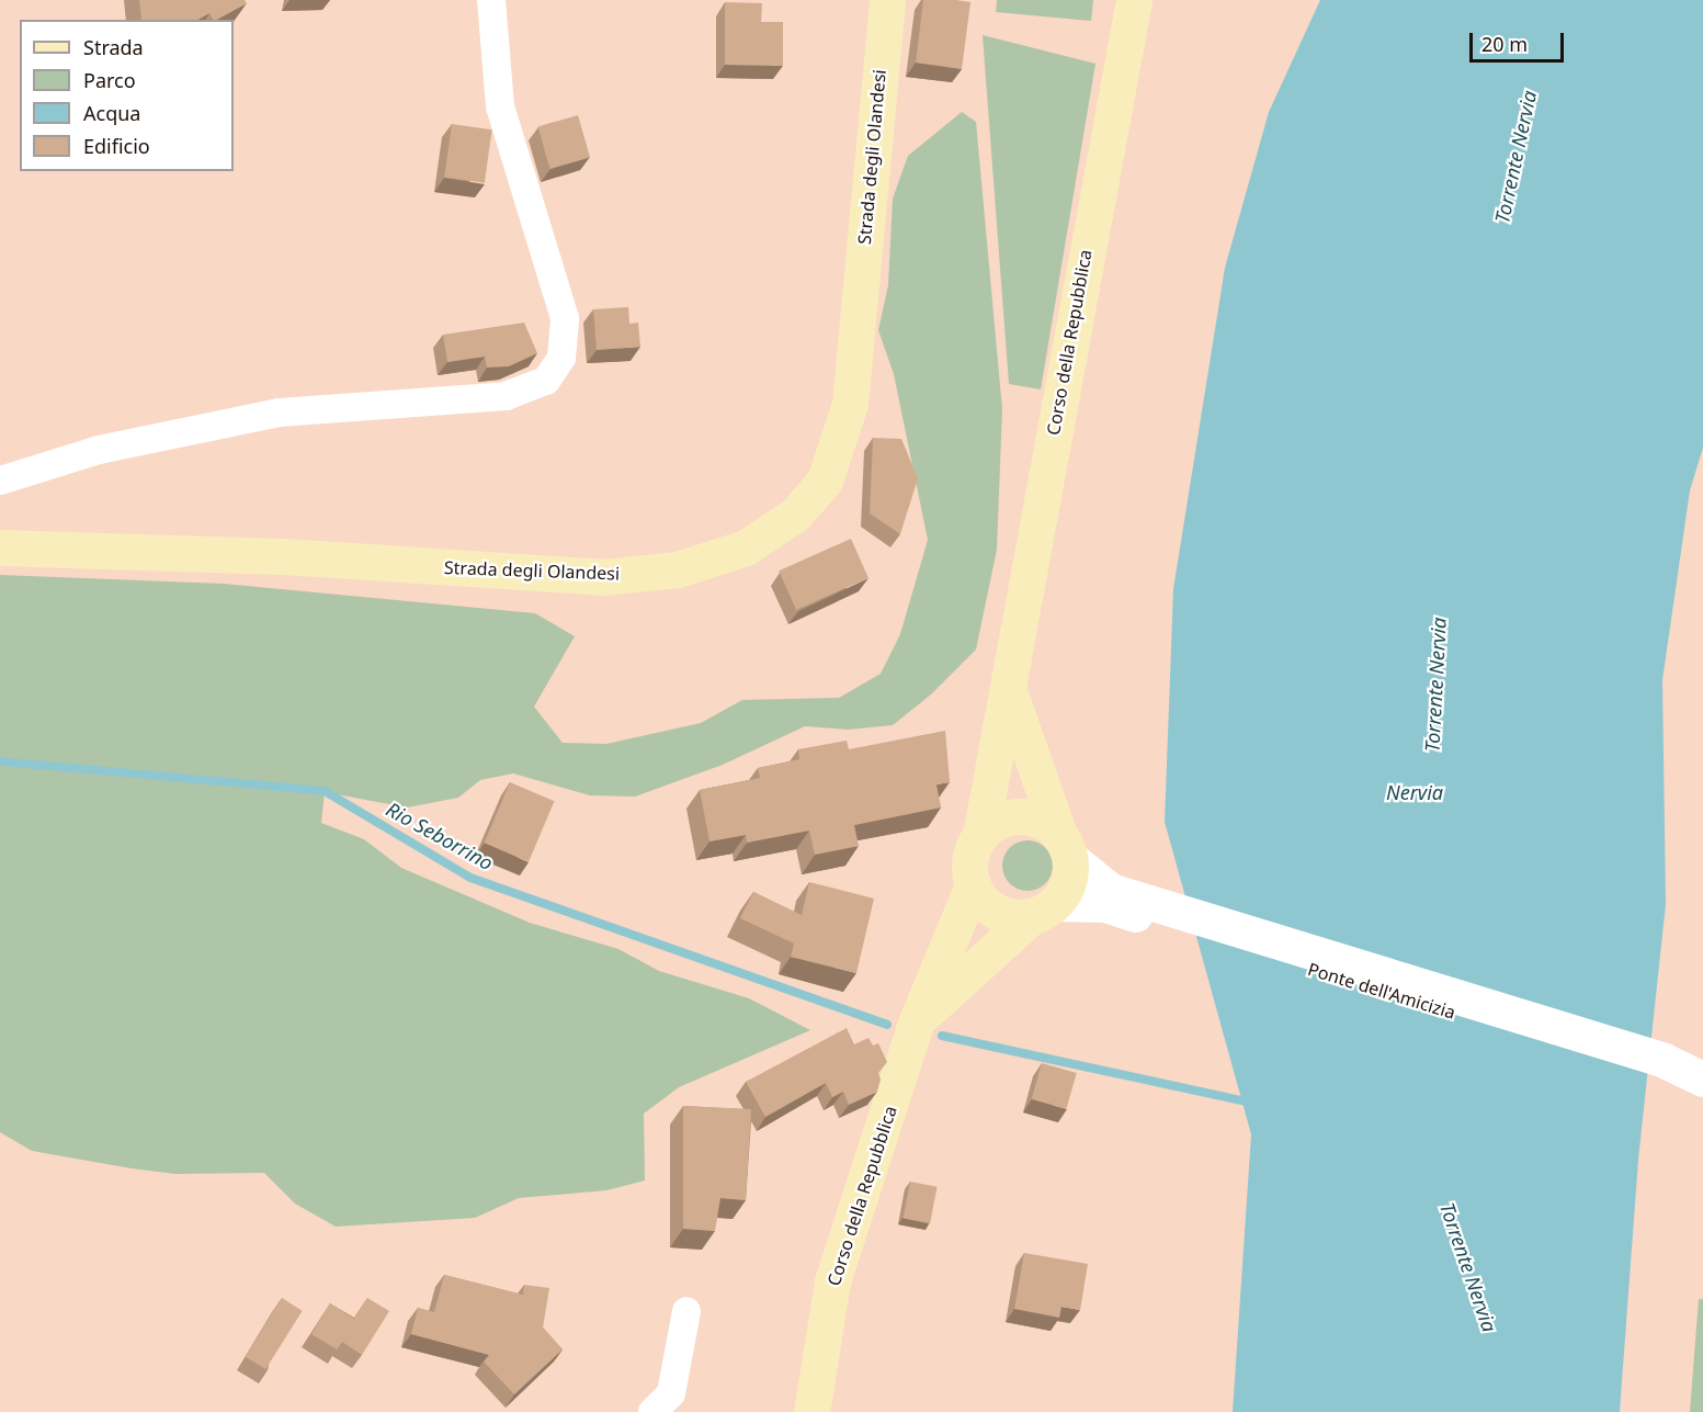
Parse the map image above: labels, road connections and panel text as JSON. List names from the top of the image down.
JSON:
{
  "streets": {
    "main road": ["Strada degli Olandesi", "Corso della Repubblica"],
    "street": ["Ponte dell'Amicizia"]
  },
  "water": ["Torrente Nervia", "Nervia", "Rio Seborrino"],
  "legend": [
    "Strada",
    "Parco",
    "Acqua",
    "Edificio"
  ],
  "scale_bar": "20 m"
}
